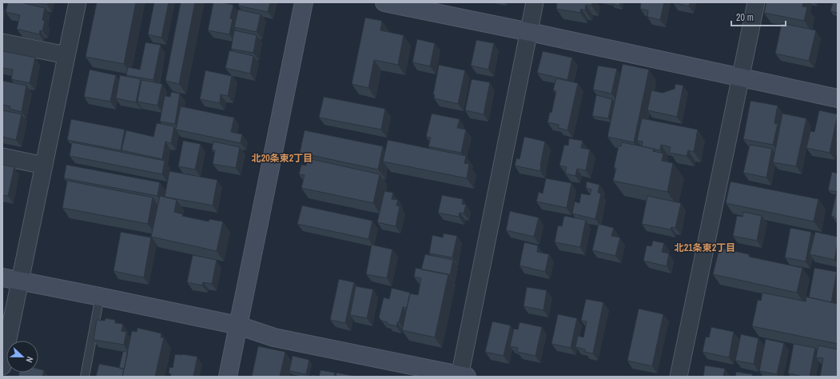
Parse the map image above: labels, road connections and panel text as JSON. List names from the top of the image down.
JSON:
{
  "districts": ["北20条東2丁目", "北21条東2丁目"],
  "scale_bar": "20 m",
  "north": "right"
}
